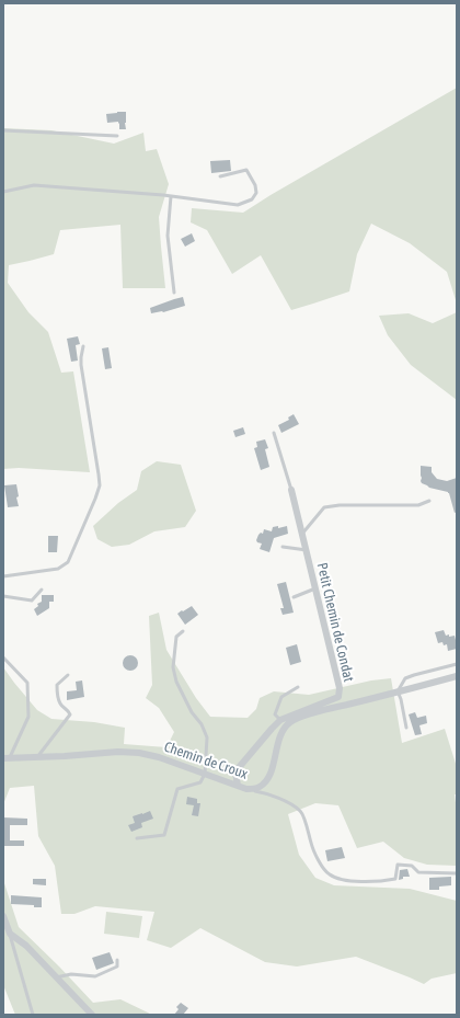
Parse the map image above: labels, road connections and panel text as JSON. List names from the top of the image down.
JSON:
{
  "streets": {
    "street": ["Petit Chemin de Condat", "Chemin de Croux"]
  },
  "crossings": [
    ["Petit Chemin de Condat", "Chemin de Croux"]
  ]
}
